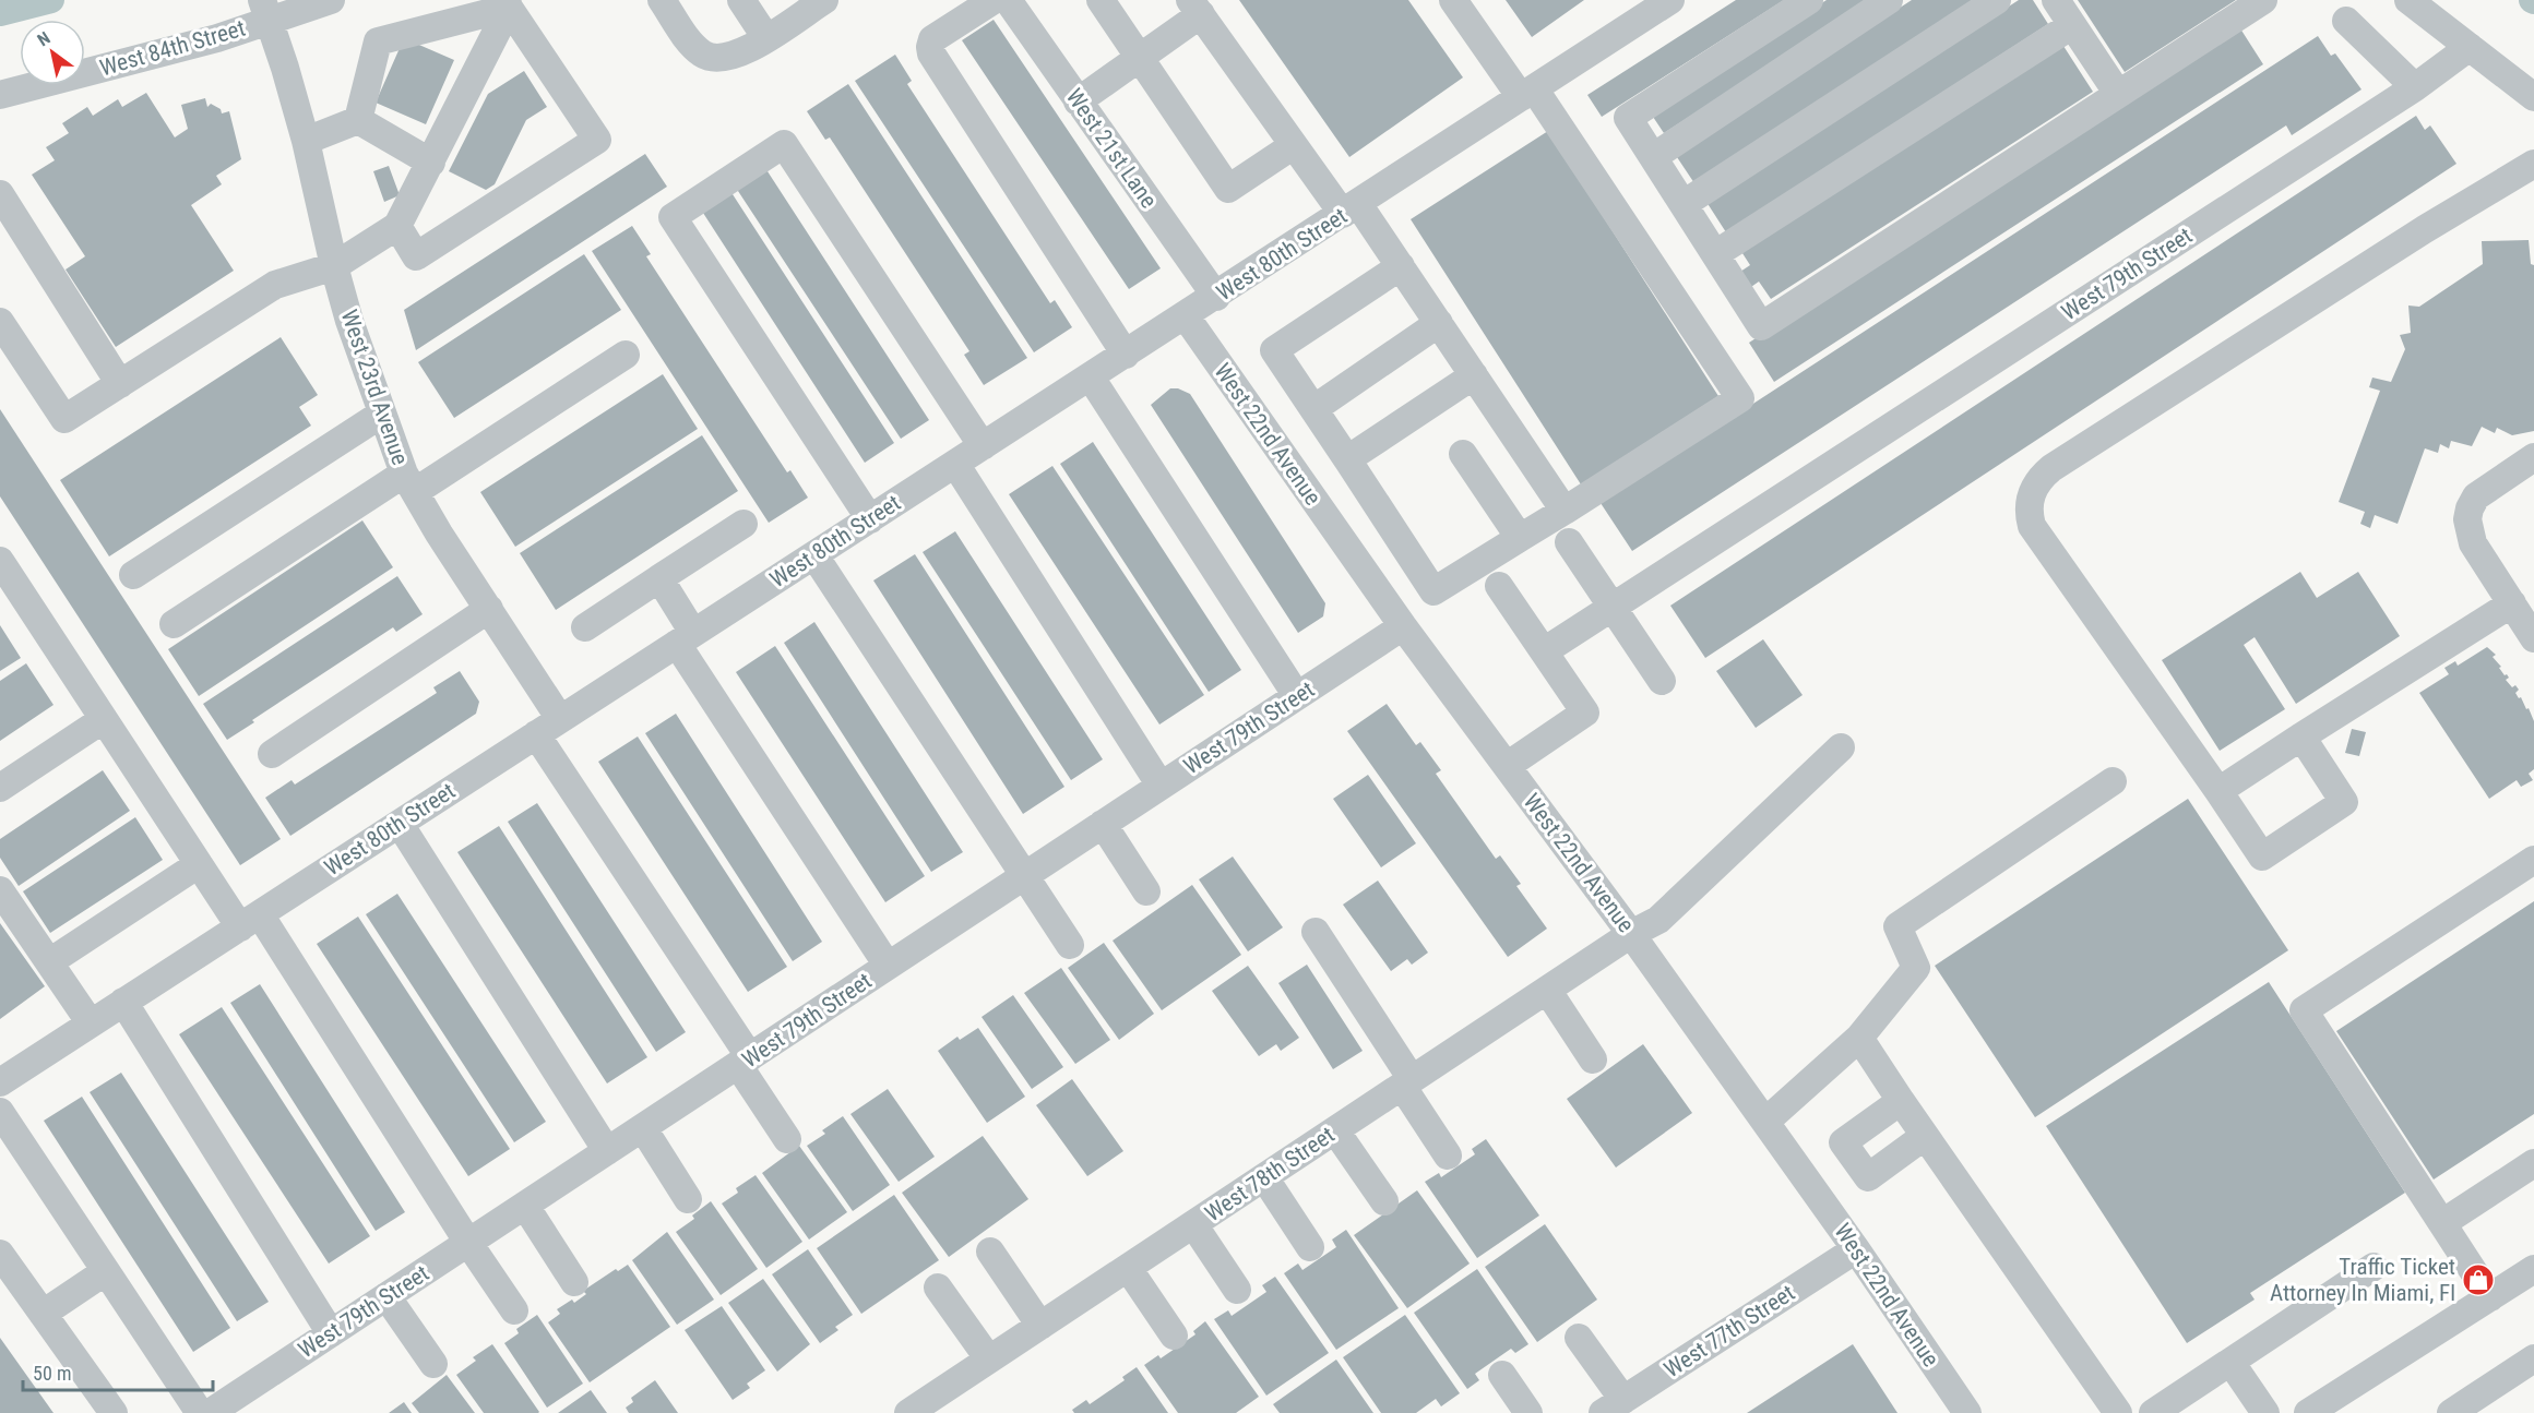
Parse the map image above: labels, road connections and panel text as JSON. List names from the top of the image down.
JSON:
{
  "streets": {
    "street": [
      "West 84th Street",
      "West 21st Lane",
      "West 80th Street",
      "West 79th Street",
      "West 23rd Avenue",
      "West 22nd Avenue",
      "West 78th Street",
      "West 77th Street"
    ]
  },
  "crossings": [
    ["West 84th Street", "West 23rd Avenue"],
    ["West 21st Lane", "West 80th Street"],
    ["West 80th Street", "West 23rd Avenue"],
    ["West 80th Street", "West 22nd Avenue"],
    ["West 79th Street", "West 22nd Avenue"],
    ["West 22nd Avenue", "West 78th Street"],
    ["West 22nd Avenue", "West 77th Street"]
  ],
  "places": {
    "shop": ["Traffic Ticket Attorney In Miami, Fl"]
  },
  "scale_bar": "50 m",
  "north": "top left"
}
